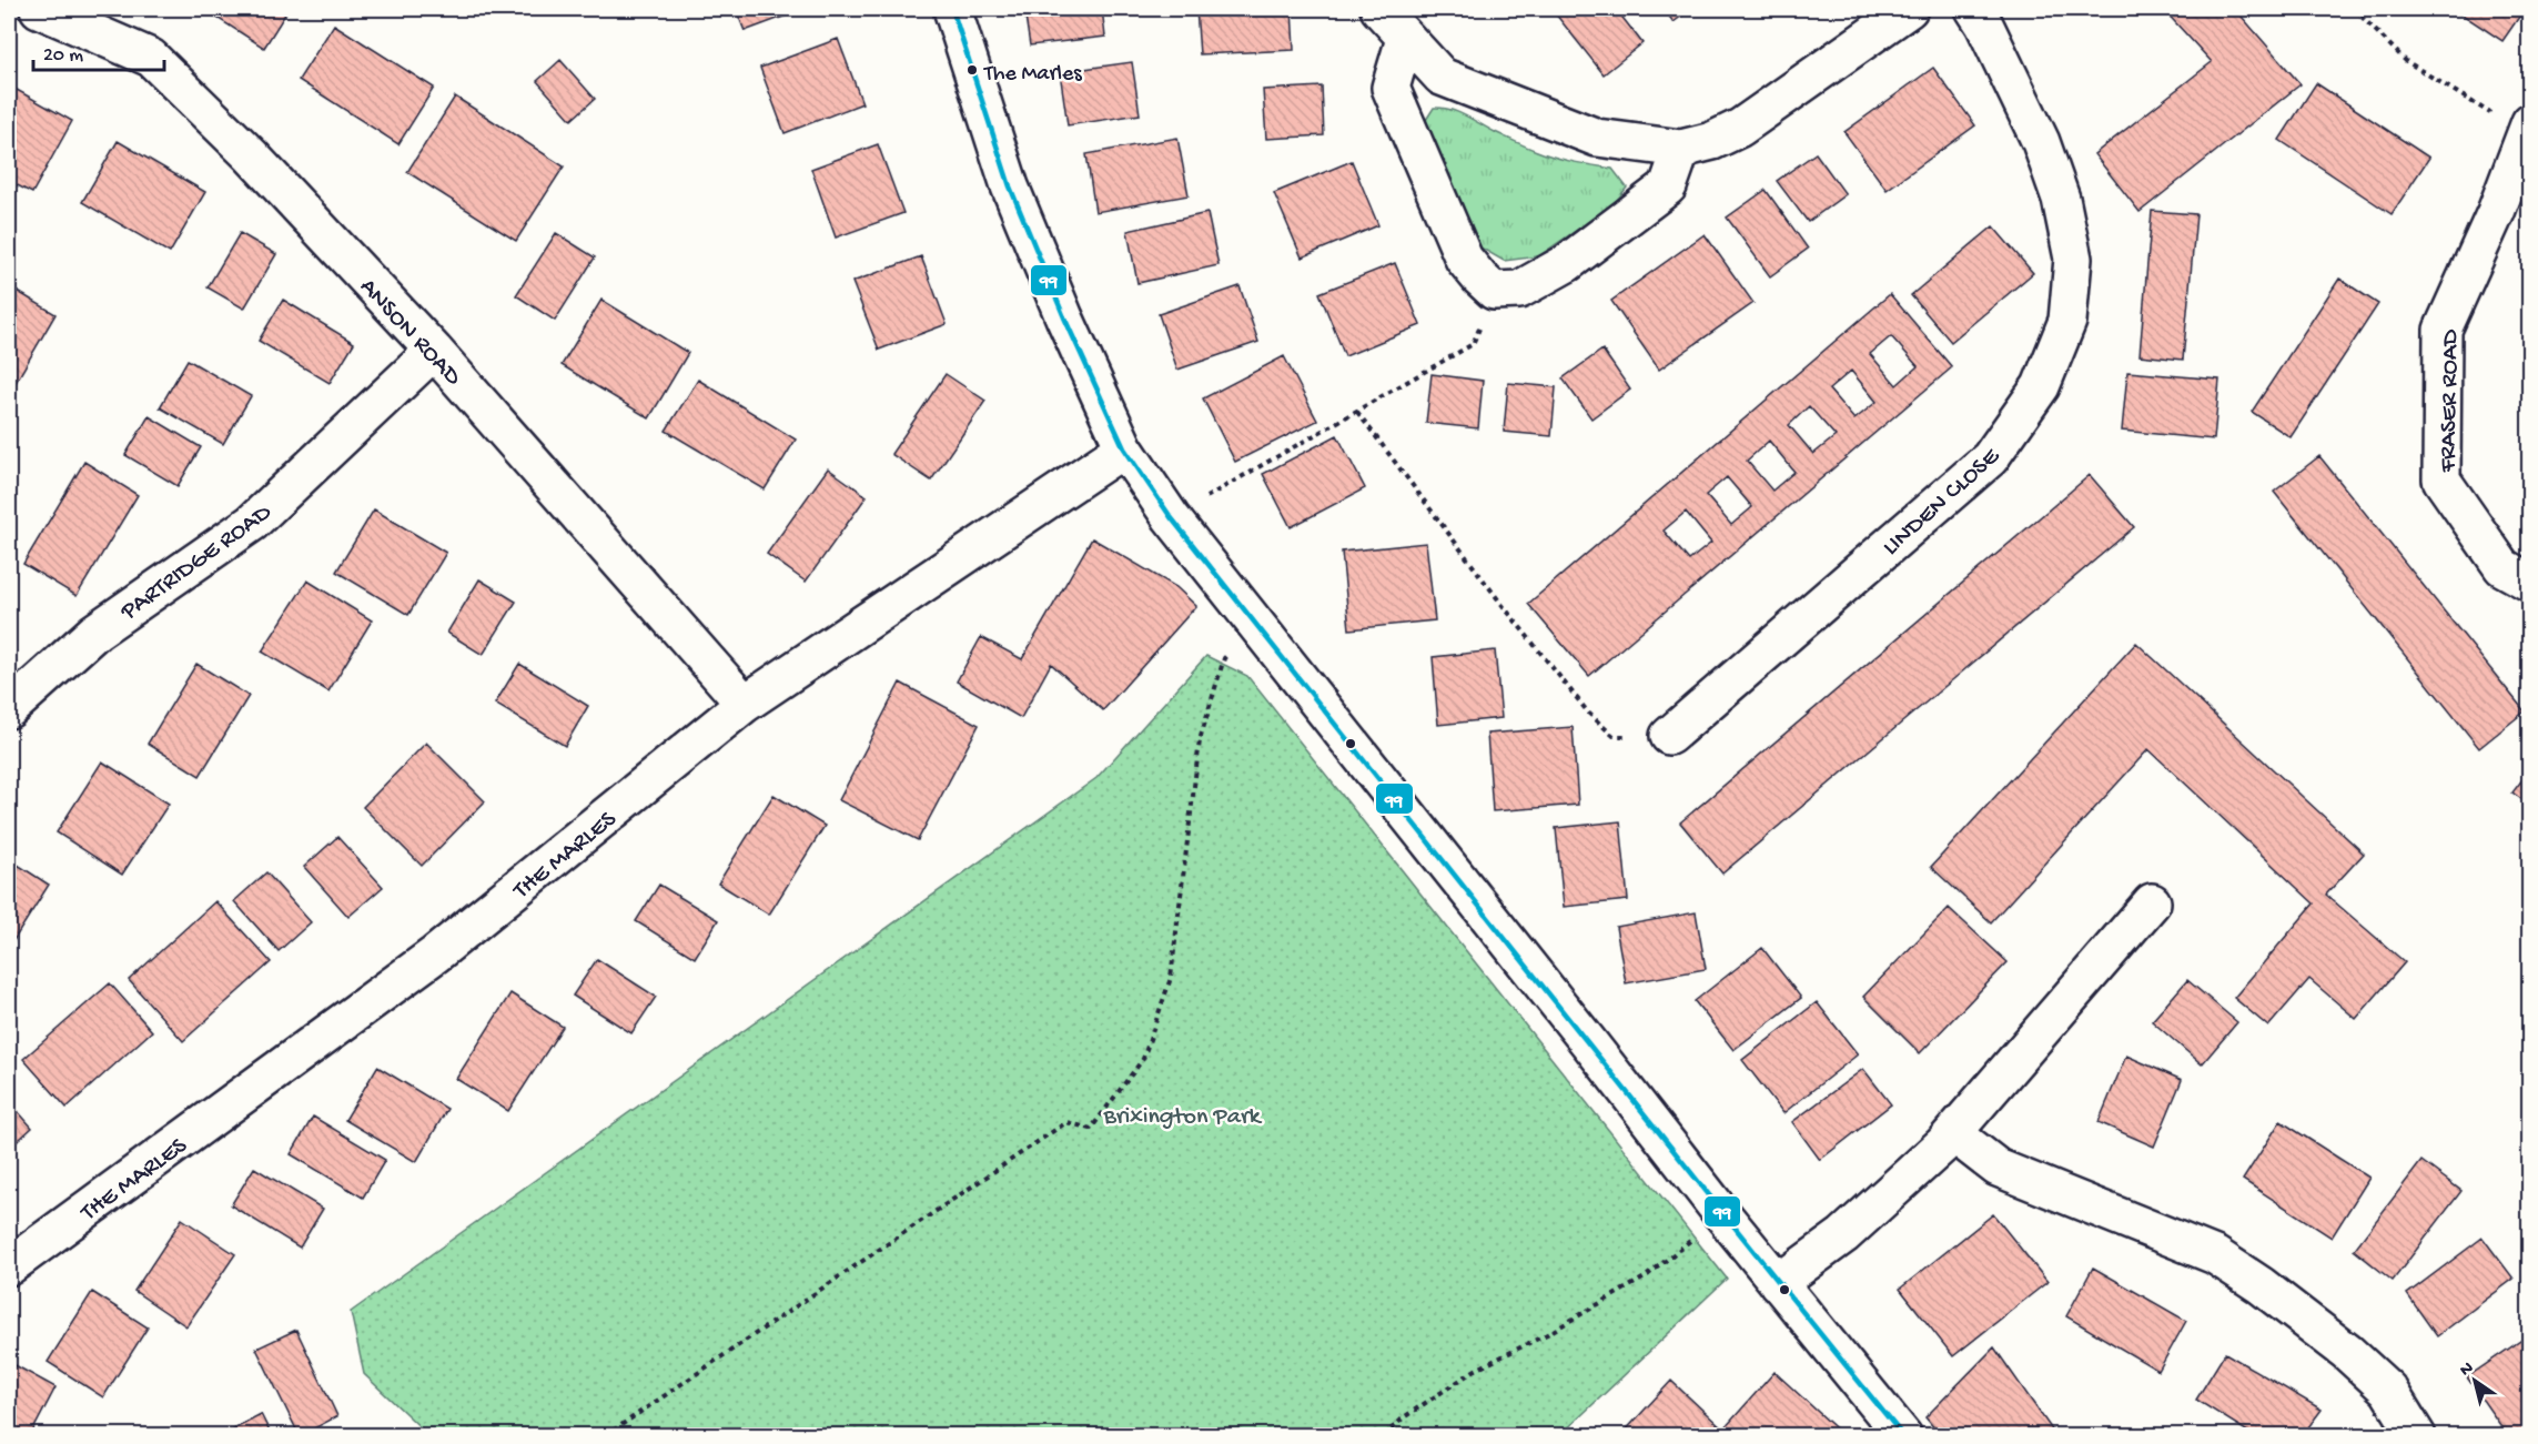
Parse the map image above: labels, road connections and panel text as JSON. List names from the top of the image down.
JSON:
{
  "streets": {
    "street": [
      "ANSON ROAD",
      "FRASER ROAD",
      "LINDEN CLOSE",
      "PARTRIDGE ROAD",
      "THE MARLES"
    ]
  },
  "crossings": [
    ["ANSON ROAD", "PARTRIDGE ROAD"],
    ["ANSON ROAD", "THE MARLES"]
  ],
  "parks": ["Brixington Park"],
  "places": ["The Marles"],
  "lines": ["transit line 99"],
  "scale_bar": "20 m",
  "north": "top left"
}
